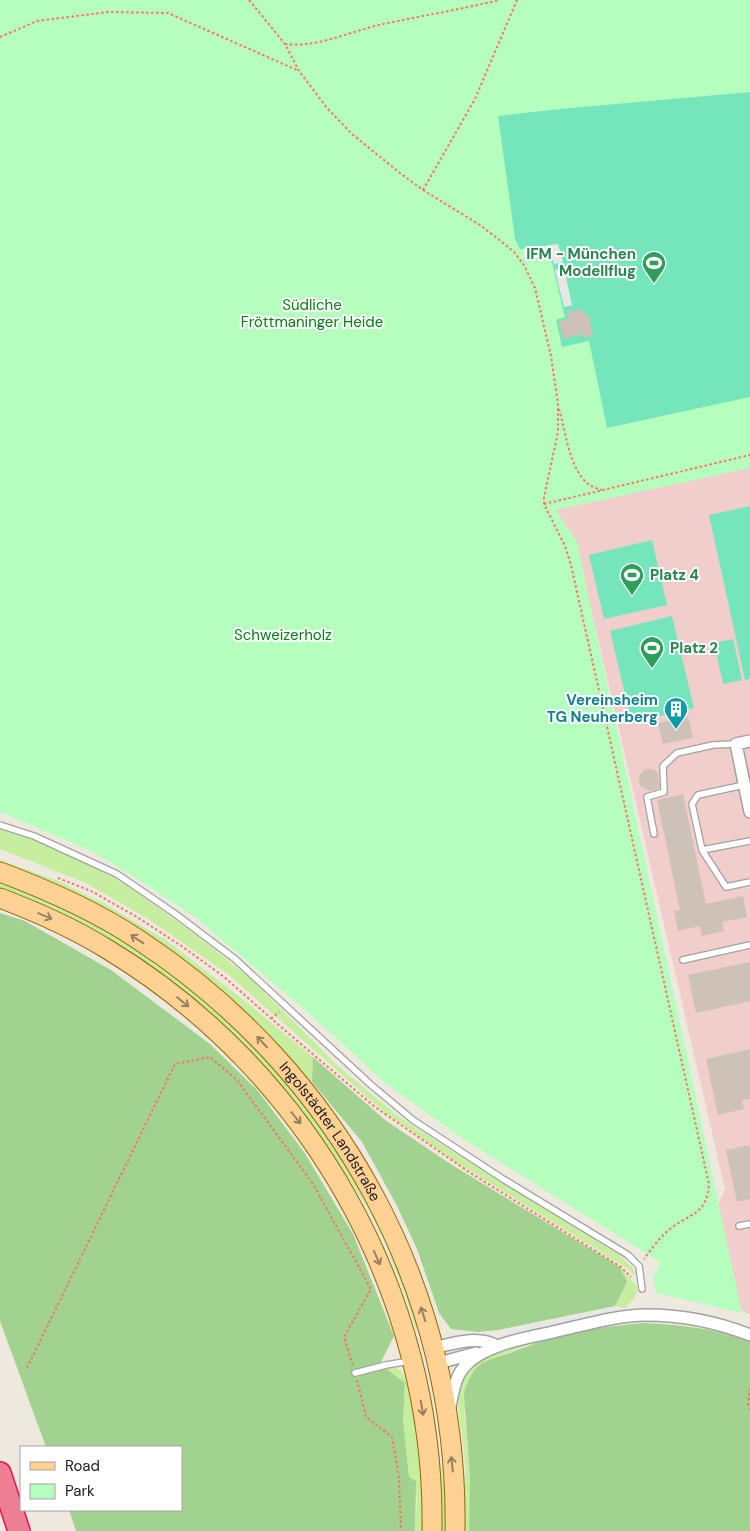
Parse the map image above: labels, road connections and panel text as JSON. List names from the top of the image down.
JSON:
{
  "streets": {
    "main road": ["Ingolstädter Landstraße"]
  },
  "parks": ["Südliche Fröttmaninger Heide", "Schweizerholz"],
  "places": {
    "sports": ["IFM - München Modellflug", "Platz 4", "Platz 2"],
    "building": ["Vereinsheim TG Neuherberg"]
  },
  "legend": ["Road", "Park"]
}
